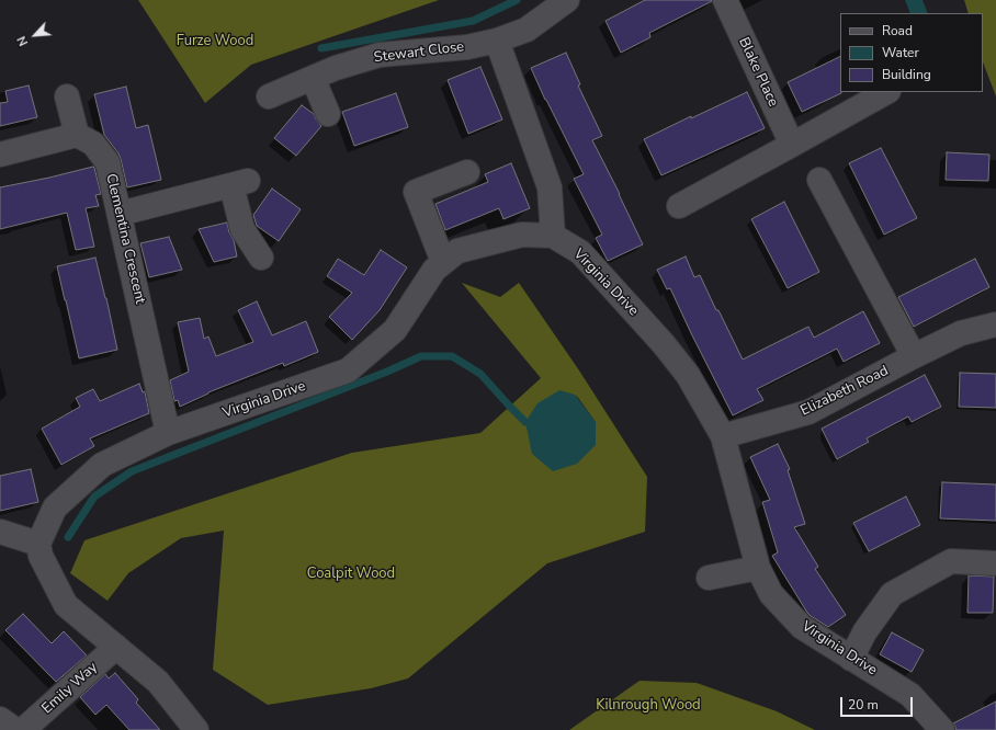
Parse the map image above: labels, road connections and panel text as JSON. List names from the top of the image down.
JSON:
{
  "streets": {
    "street": [
      "Stewart Close",
      "Blake Place",
      "Clementina Crescent",
      "Virginia Drive",
      "Elizabeth Road",
      "Emily Way"
    ]
  },
  "crossings": [
    ["Clementina Crescent", "Virginia Drive"],
    ["Virginia Drive", "Elizabeth Road"]
  ],
  "parks": ["Furze Wood", "Coalpit Wood", "Kilnrough Wood"],
  "legend": ["Road", "Water", "Building"],
  "scale_bar": "20 m",
  "north": "bottom left"
}
